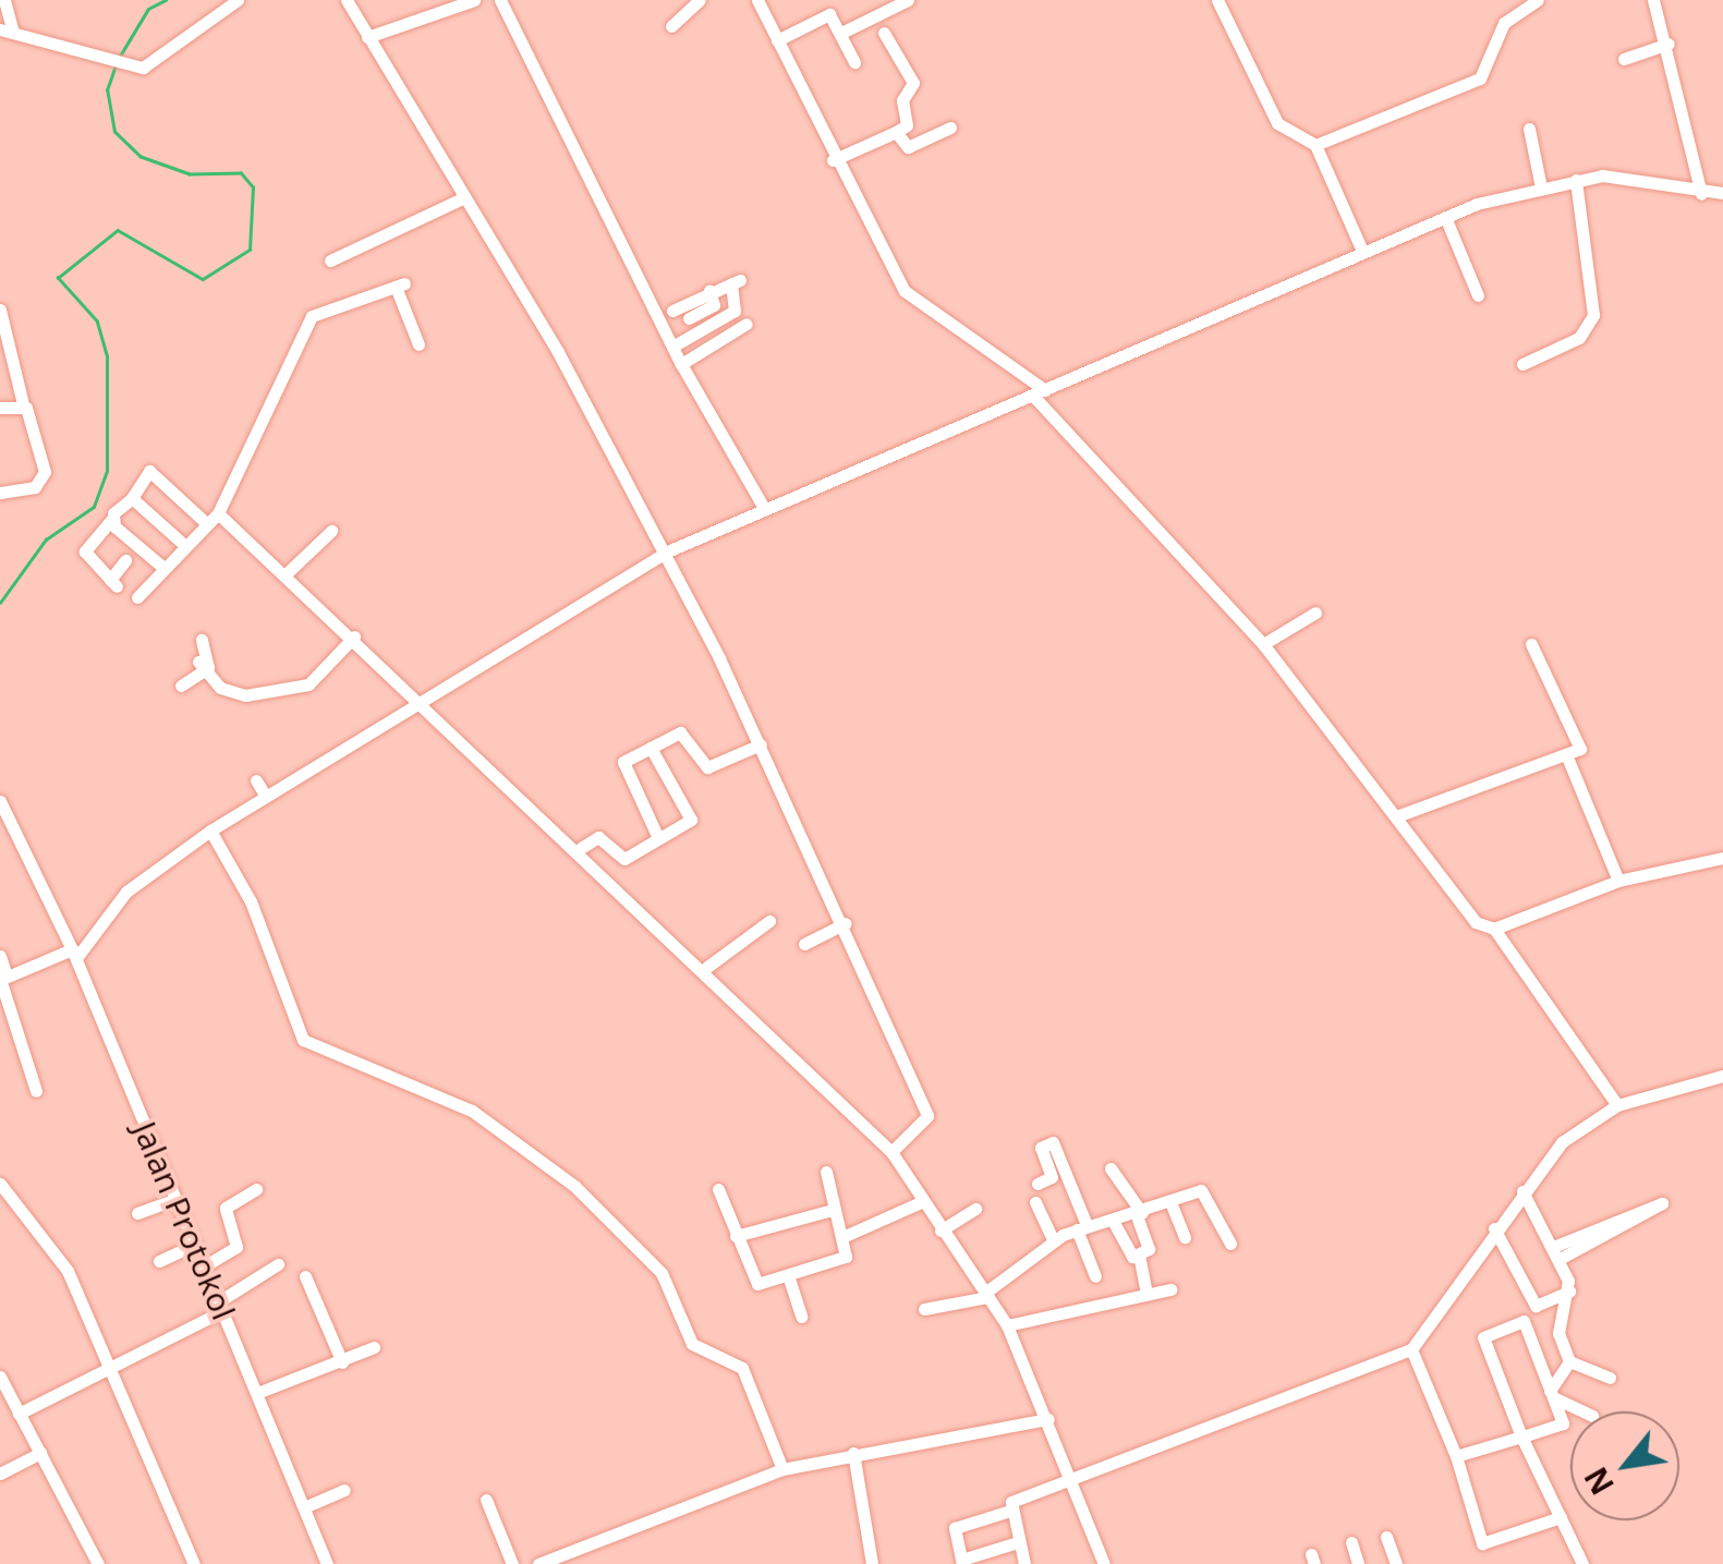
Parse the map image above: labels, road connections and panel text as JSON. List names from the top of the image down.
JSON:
{
  "streets": {
    "street": ["Jalan Protokol"]
  },
  "north": "bottom left"
}
